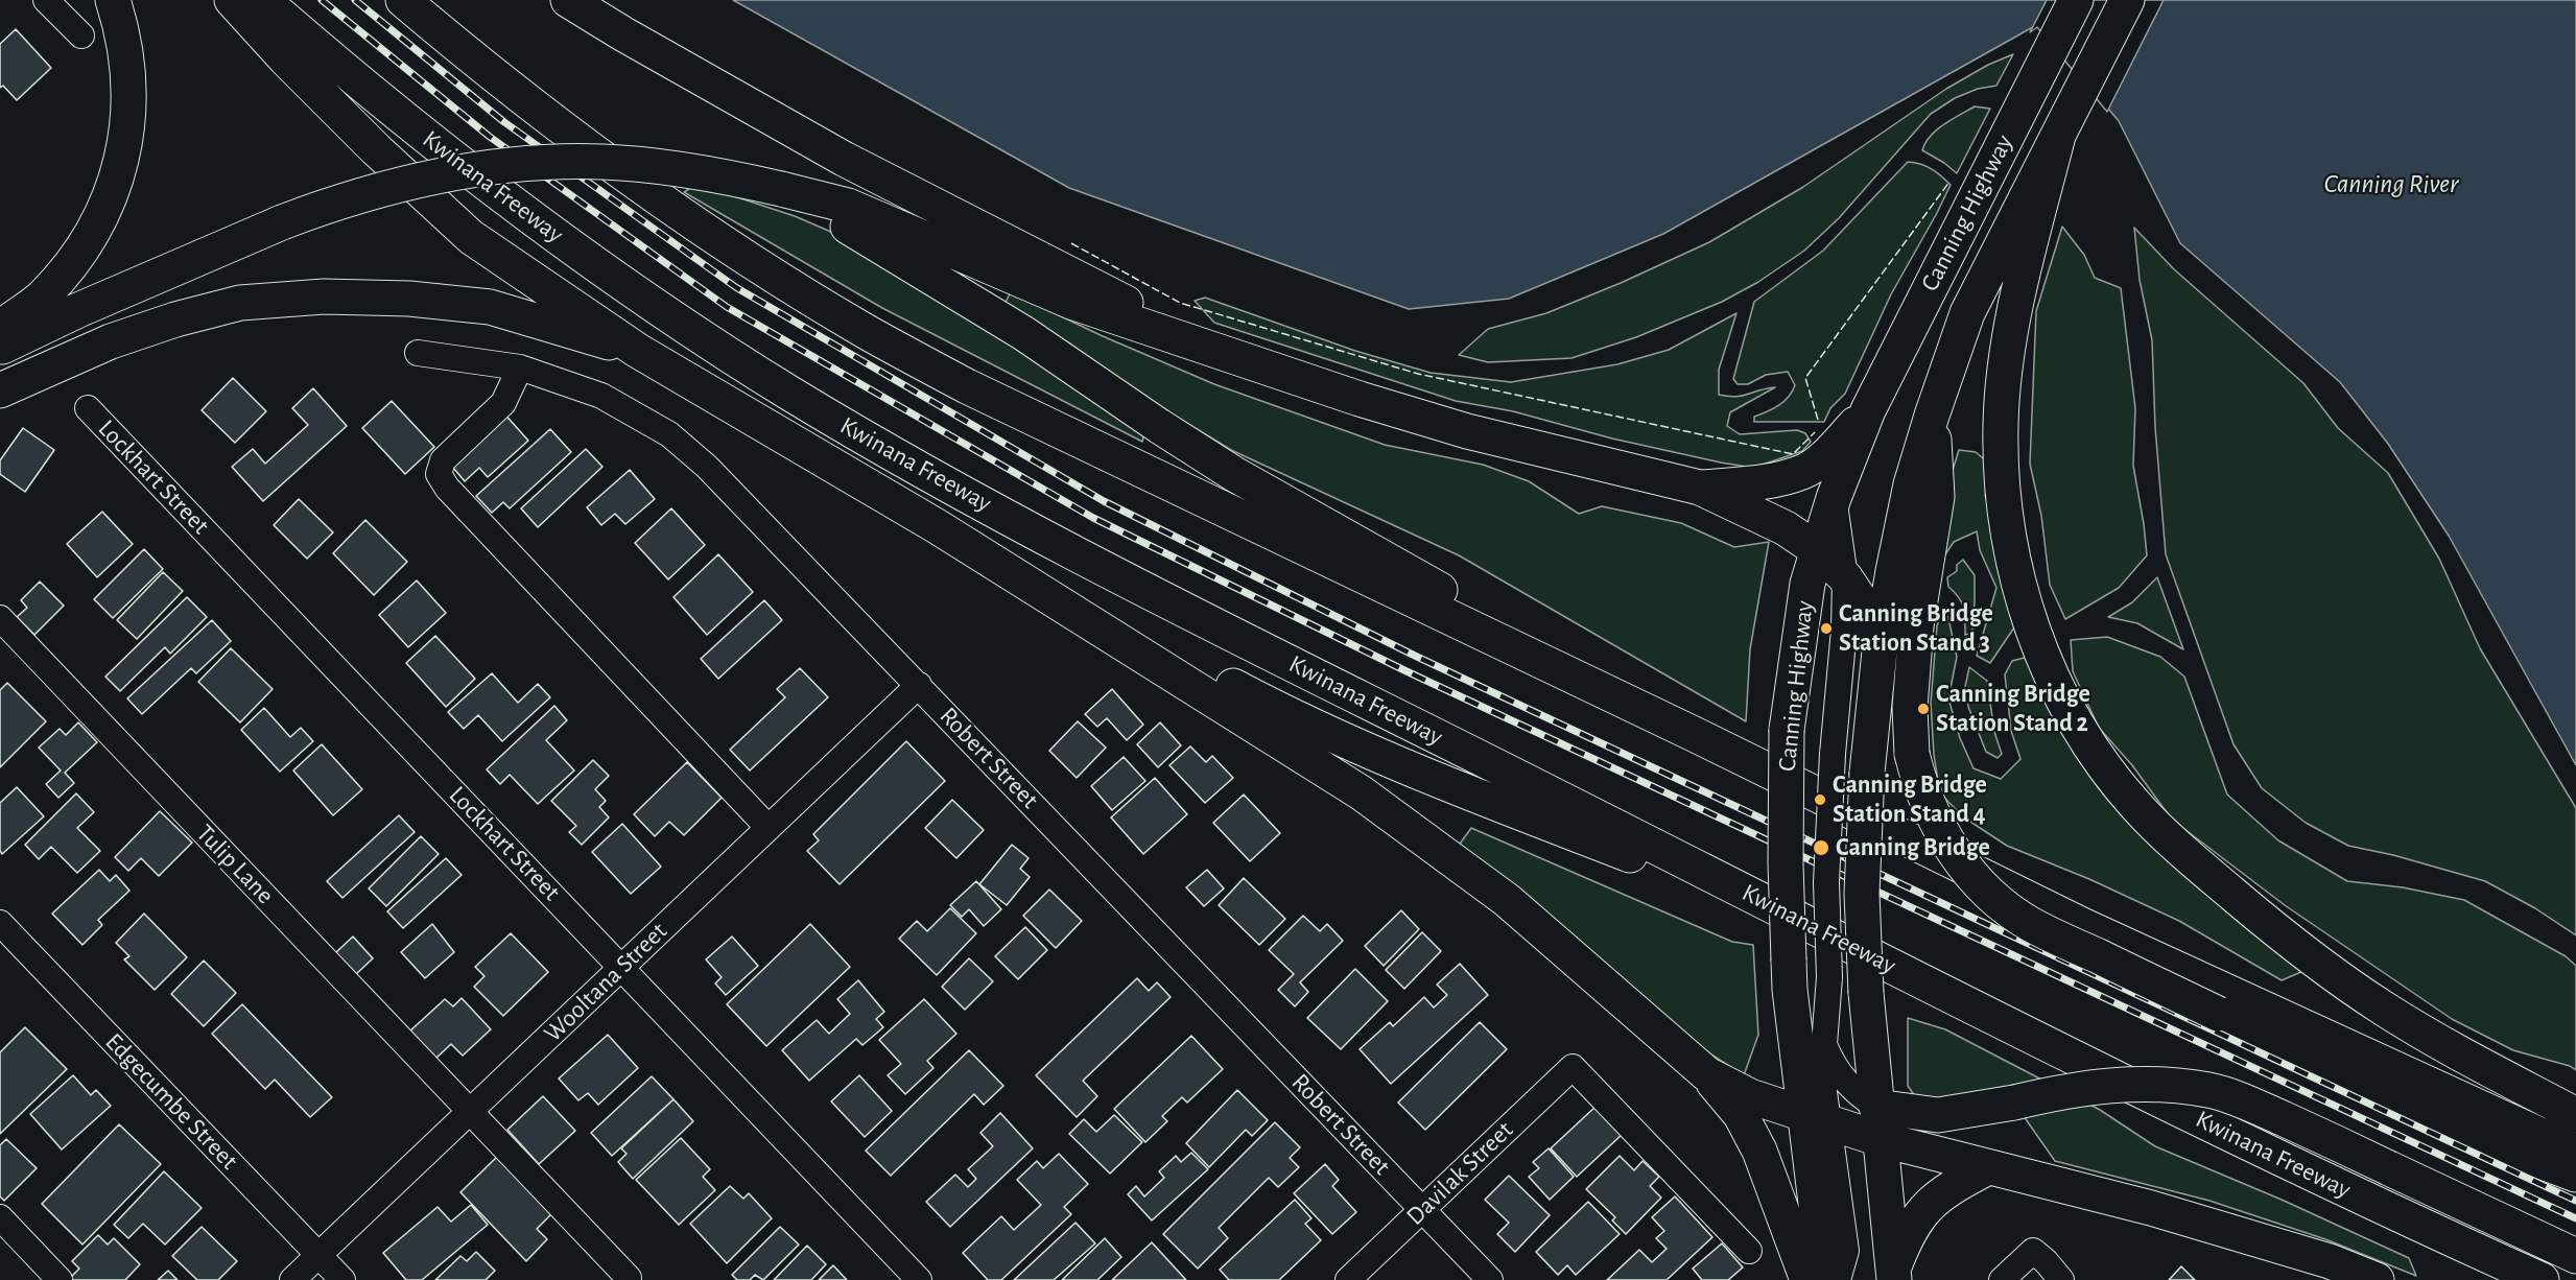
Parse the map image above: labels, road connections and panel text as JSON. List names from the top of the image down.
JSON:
{
  "streets": {
    "highway": ["Kwinana Freeway", "Canning Highway"],
    "street": [
      "Lockhart Street",
      "Robert Street",
      "Tulip Lane",
      "Wooltana Street",
      "Edgecumbe Street",
      "Davilak Street"
    ]
  },
  "crossings": [
    ["Lockhart Street", "Wooltana Street"],
    ["Robert Street", "Wooltana Street"],
    ["Robert Street", "Davilak Street"],
    ["Tulip Lane", "Wooltana Street"],
    ["Wooltana Street", "Edgecumbe Street"]
  ],
  "water": ["Canning River"],
  "places": [
    "Canning Bridge Station Stand 3",
    "Canning Bridge Station Stand 2",
    "Canning Bridge Station Stand 4",
    "Canning Bridge"
  ]
}
